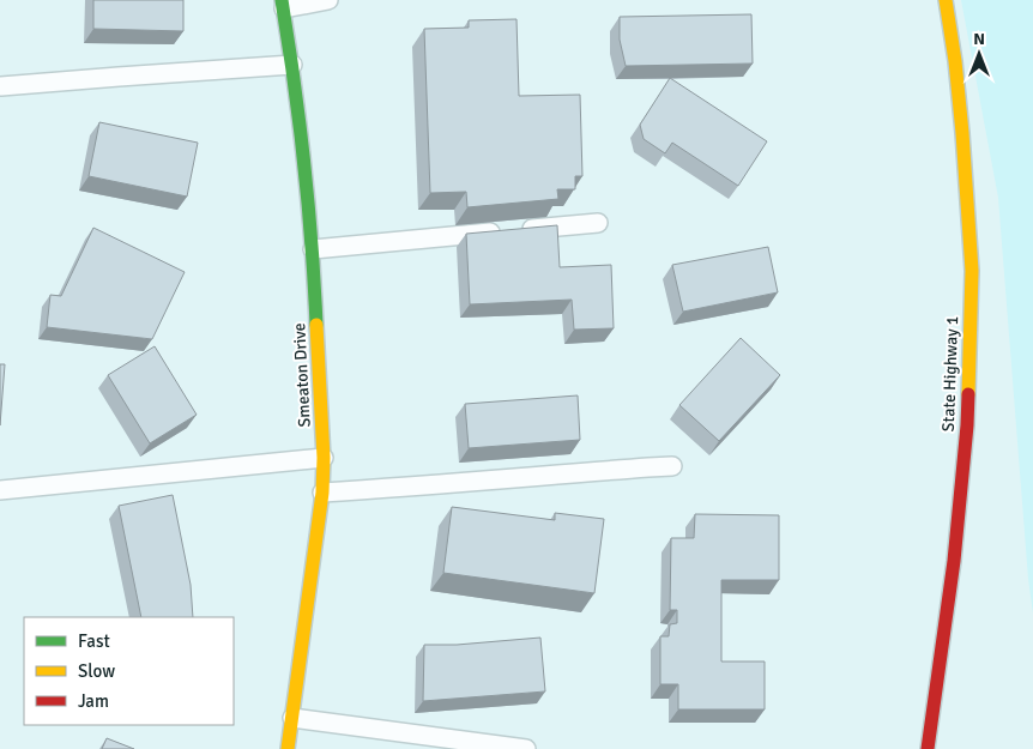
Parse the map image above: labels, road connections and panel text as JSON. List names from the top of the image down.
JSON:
{
  "streets": {
    "main road": ["State Highway 1", "Smeaton Drive"]
  },
  "legend": ["Fast", "Slow", "Jam"],
  "north": "top"
}
